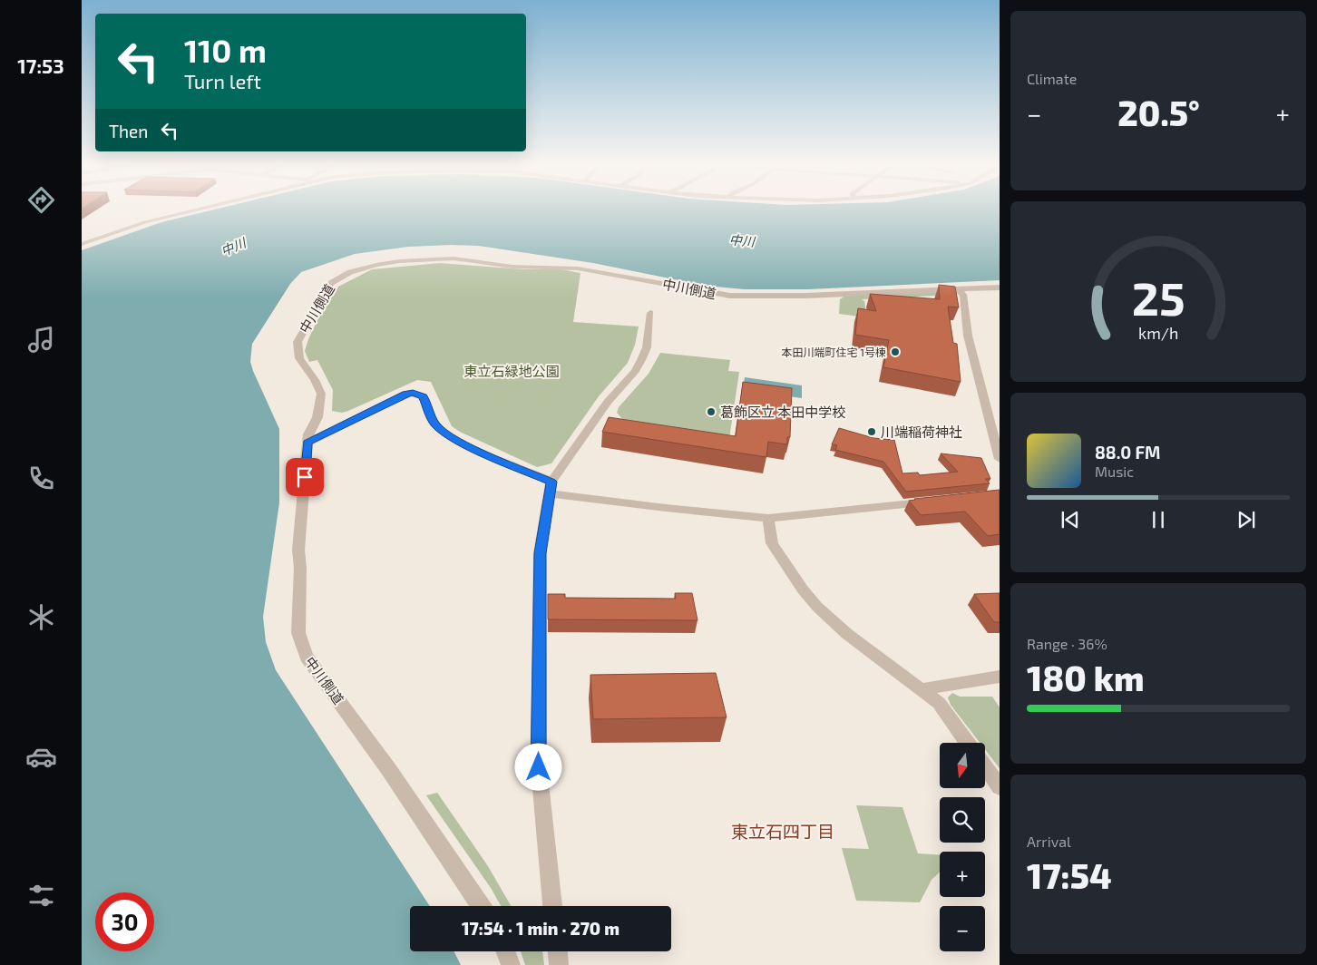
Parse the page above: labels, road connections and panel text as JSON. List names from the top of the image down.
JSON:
{
  "streets": {
    "street": ["中川側道"]
  },
  "districts": ["東立石四丁目"],
  "water": ["中川"],
  "parks": ["東立石緑地公園"],
  "places": ["本田川端町住宅 1号棟", "葛飾区立 本田中学校", "川端稲荷神社"],
  "north": "bottom",
  "page": {
    "tabs": "17:53",
    "tile": [
      "Climate",
      ["Range · 36%", "180 km"],
      ["Arrival", "17:54"]
    ],
    "turn": ["110 m", "Turn left"],
    "heat": ["−", "20.5°", "+"],
    "then": "Then",
    "song": ["88.0 FM", "Music"],
    "map_buttons": ["+", "−"],
    "limit": "30",
    "trip": "17:54 · 1 min · 270 m",
    "gauge": ["25", "km/h"]
  }
}
